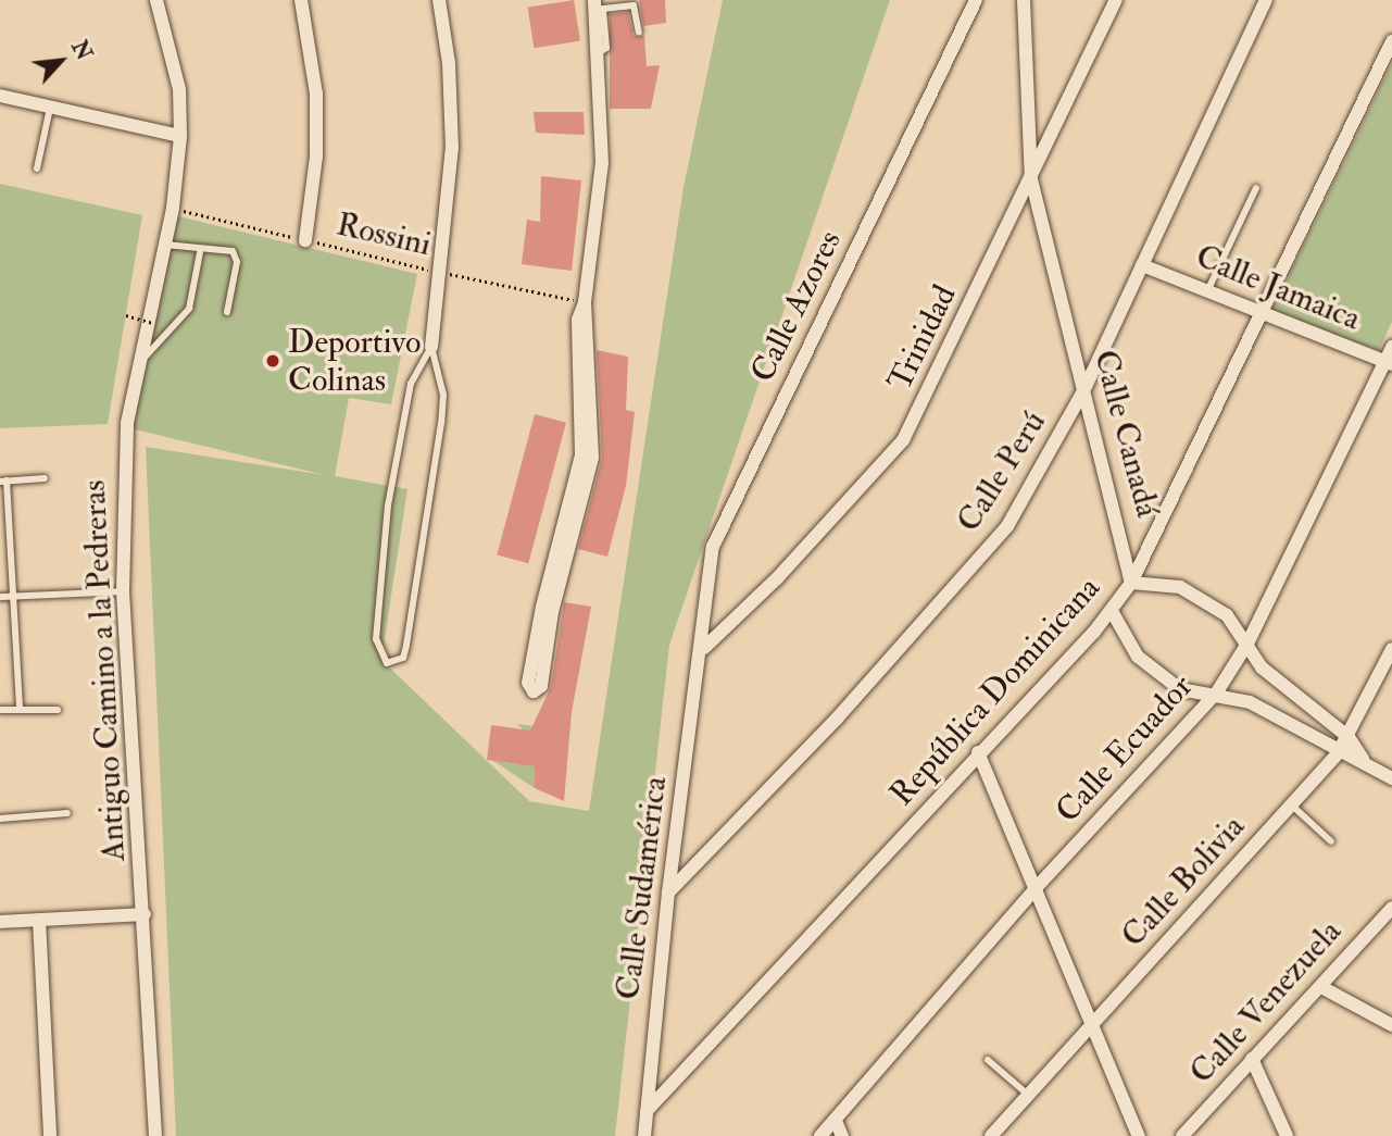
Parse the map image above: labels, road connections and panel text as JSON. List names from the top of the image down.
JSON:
{
  "streets": {
    "street": [
      "Calle Jamaica",
      "Calle Azores",
      "Trinidad",
      "Calle Canadá",
      "Calle Perú",
      "Antiguo Camino a la Pedreras",
      "República Dominicana",
      "Calle Ecuador",
      "Calle Bolivia",
      "Calle Sudamérica",
      "Calle Venezuela"
    ],
    "path": ["Rossini"]
  },
  "crossings": [
    ["Rossini", "Antiguo Camino a la Pedreras"],
    ["Calle Jamaica", "Calle Perú"],
    ["Calle Jamaica", "República Dominicana"],
    ["Calle Jamaica", "Calle Ecuador"],
    ["Calle Azores", "Trinidad"],
    ["Calle Azores", "Calle Sudamérica"],
    ["Trinidad", "Calle Canadá"],
    ["Trinidad", "Calle Sudamérica"],
    ["Calle Canadá", "Calle Perú"],
    ["Calle Canadá", "República Dominicana"],
    ["Calle Perú", "Calle Sudamérica"],
    ["República Dominicana", "Calle Sudamérica"]
  ],
  "places": ["Deportivo Colinas"],
  "north": "top right"
}
